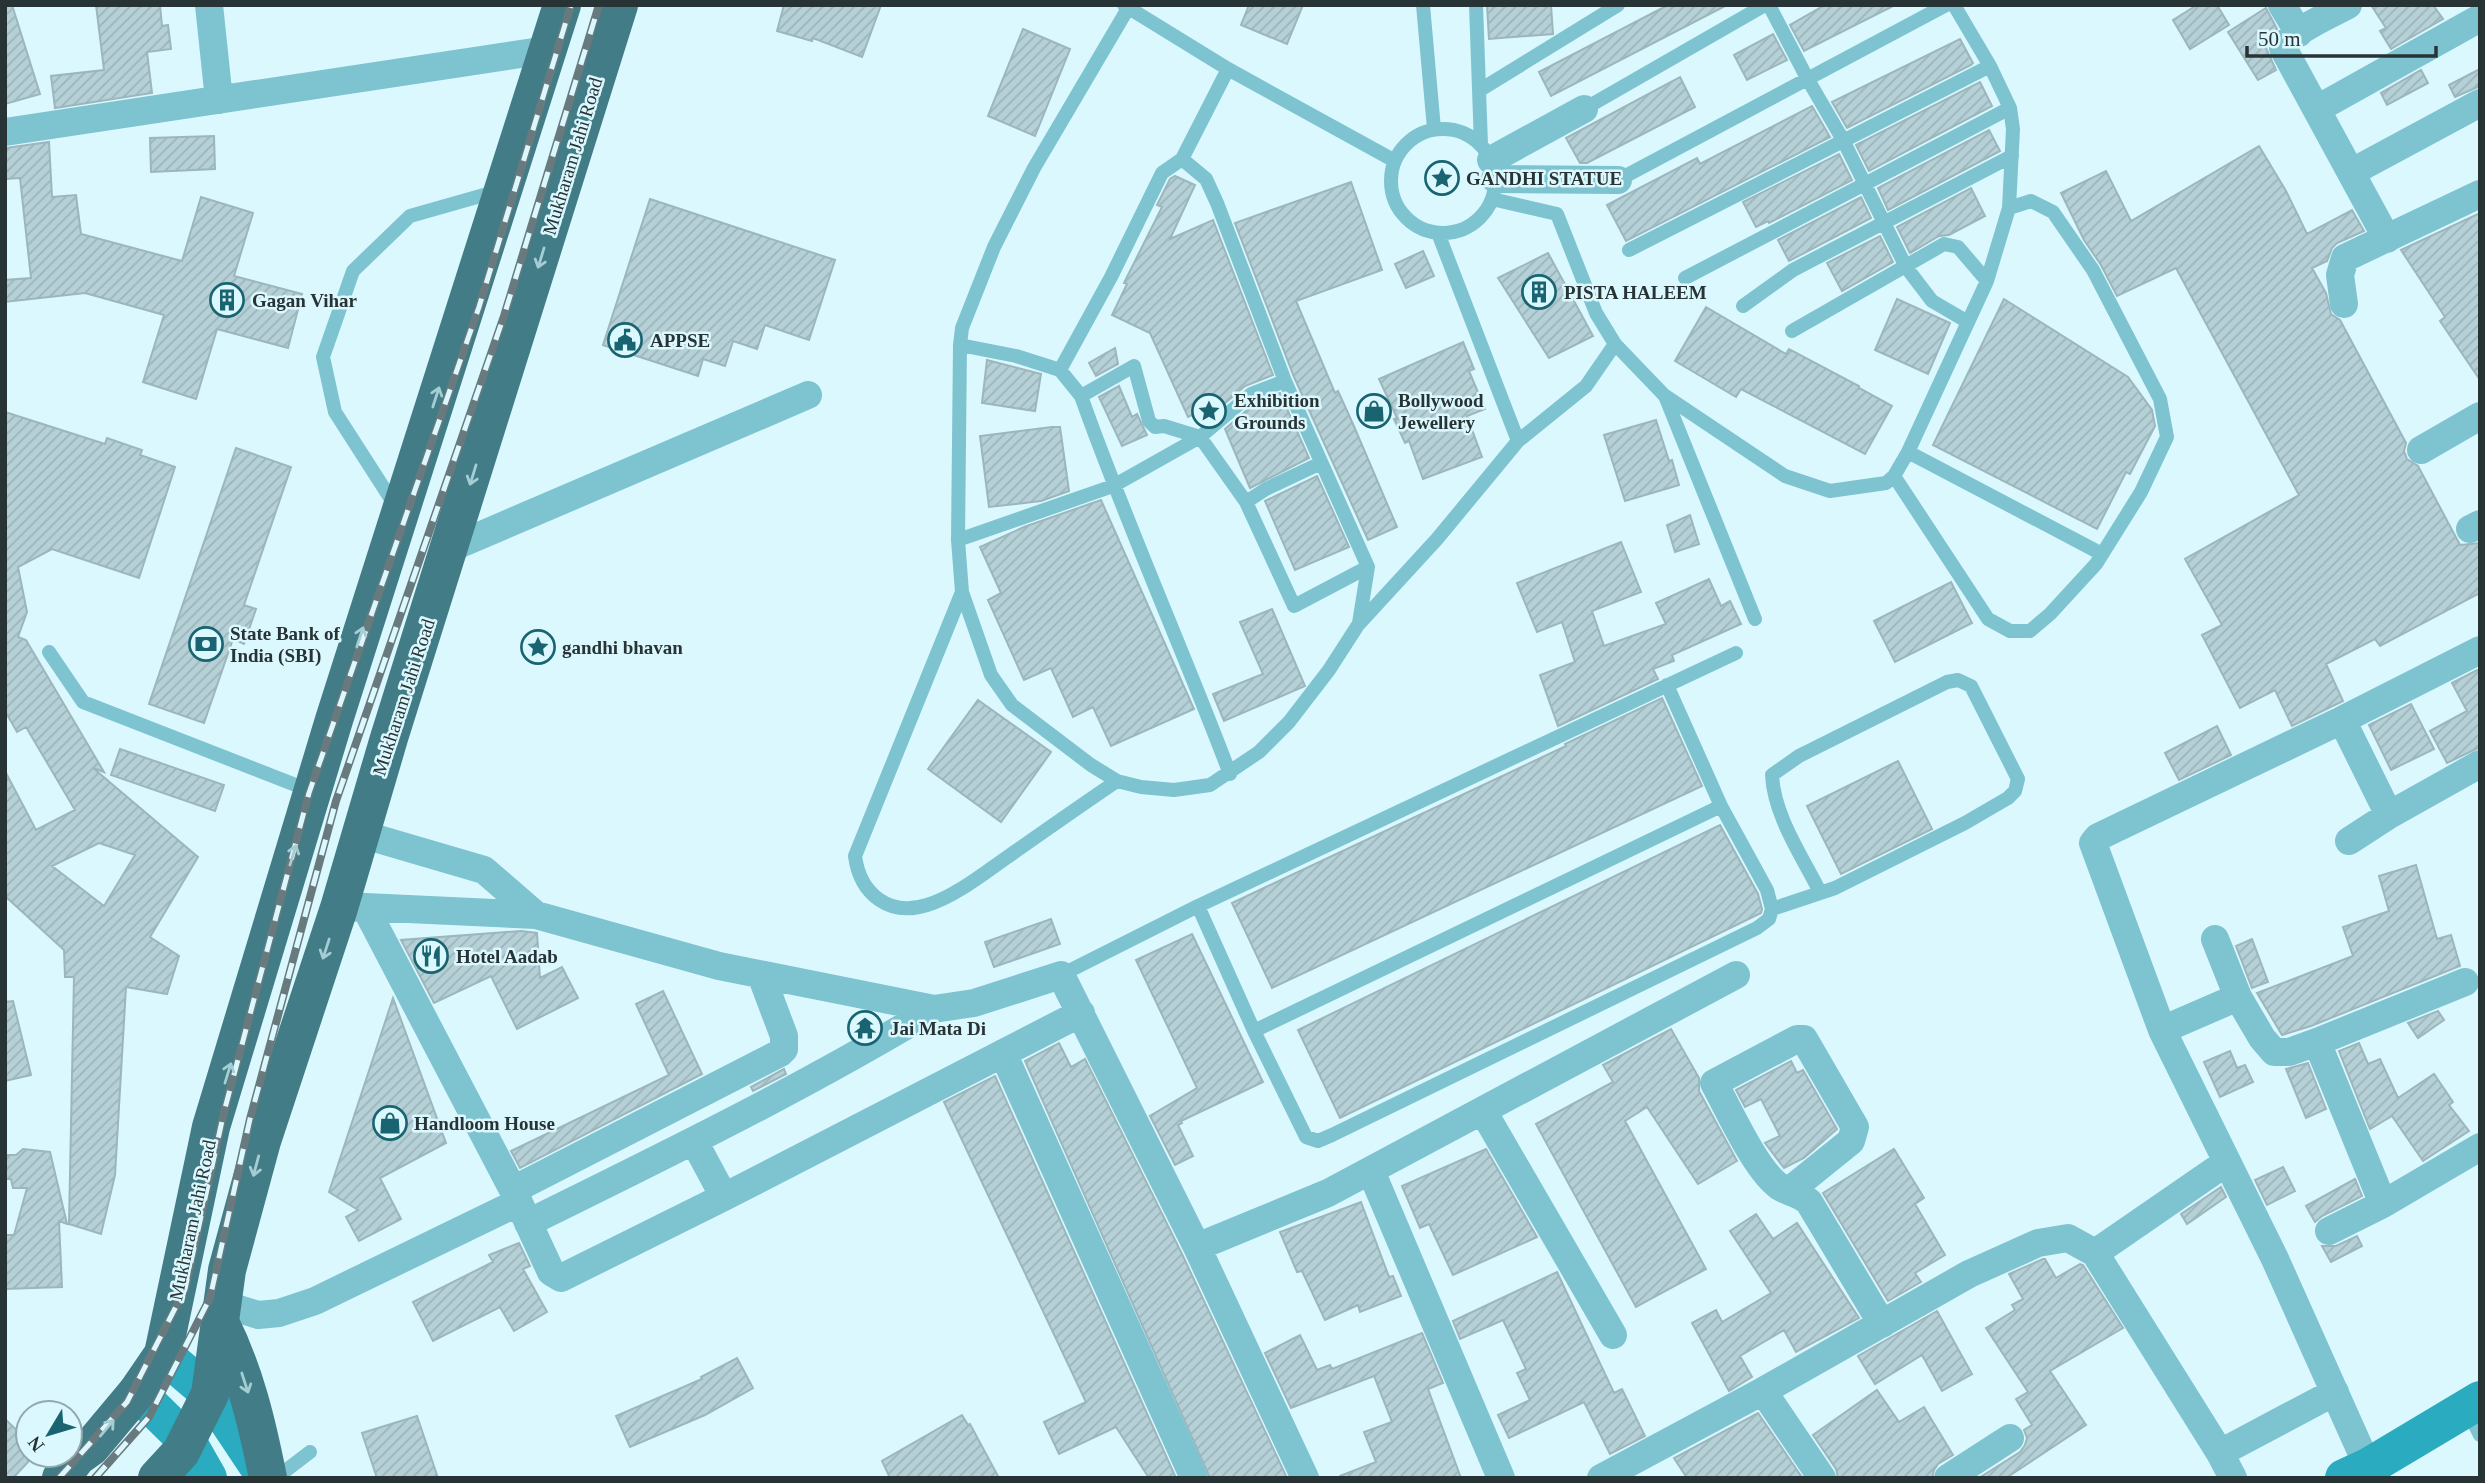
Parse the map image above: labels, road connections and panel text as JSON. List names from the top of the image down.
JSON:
{
  "streets": {
    "highway": ["Mukharam Jahi Road"]
  },
  "places": {
    "place": ["GANDHI STATUE", "Exhibition Grounds", "gandhi bhavan"],
    "building": ["PISTA HALEEM", "Gagan Vihar"],
    "public building": ["APPSE"],
    "shop": ["Bollywood Jewellery", "Handloom House"],
    "bank": ["State Bank of India (SBI)"],
    "restaurant": ["Hotel Aadab"],
    "temple": ["Jai Mata Di"]
  },
  "scale_bar": "50 m",
  "north": "bottom left"
}
